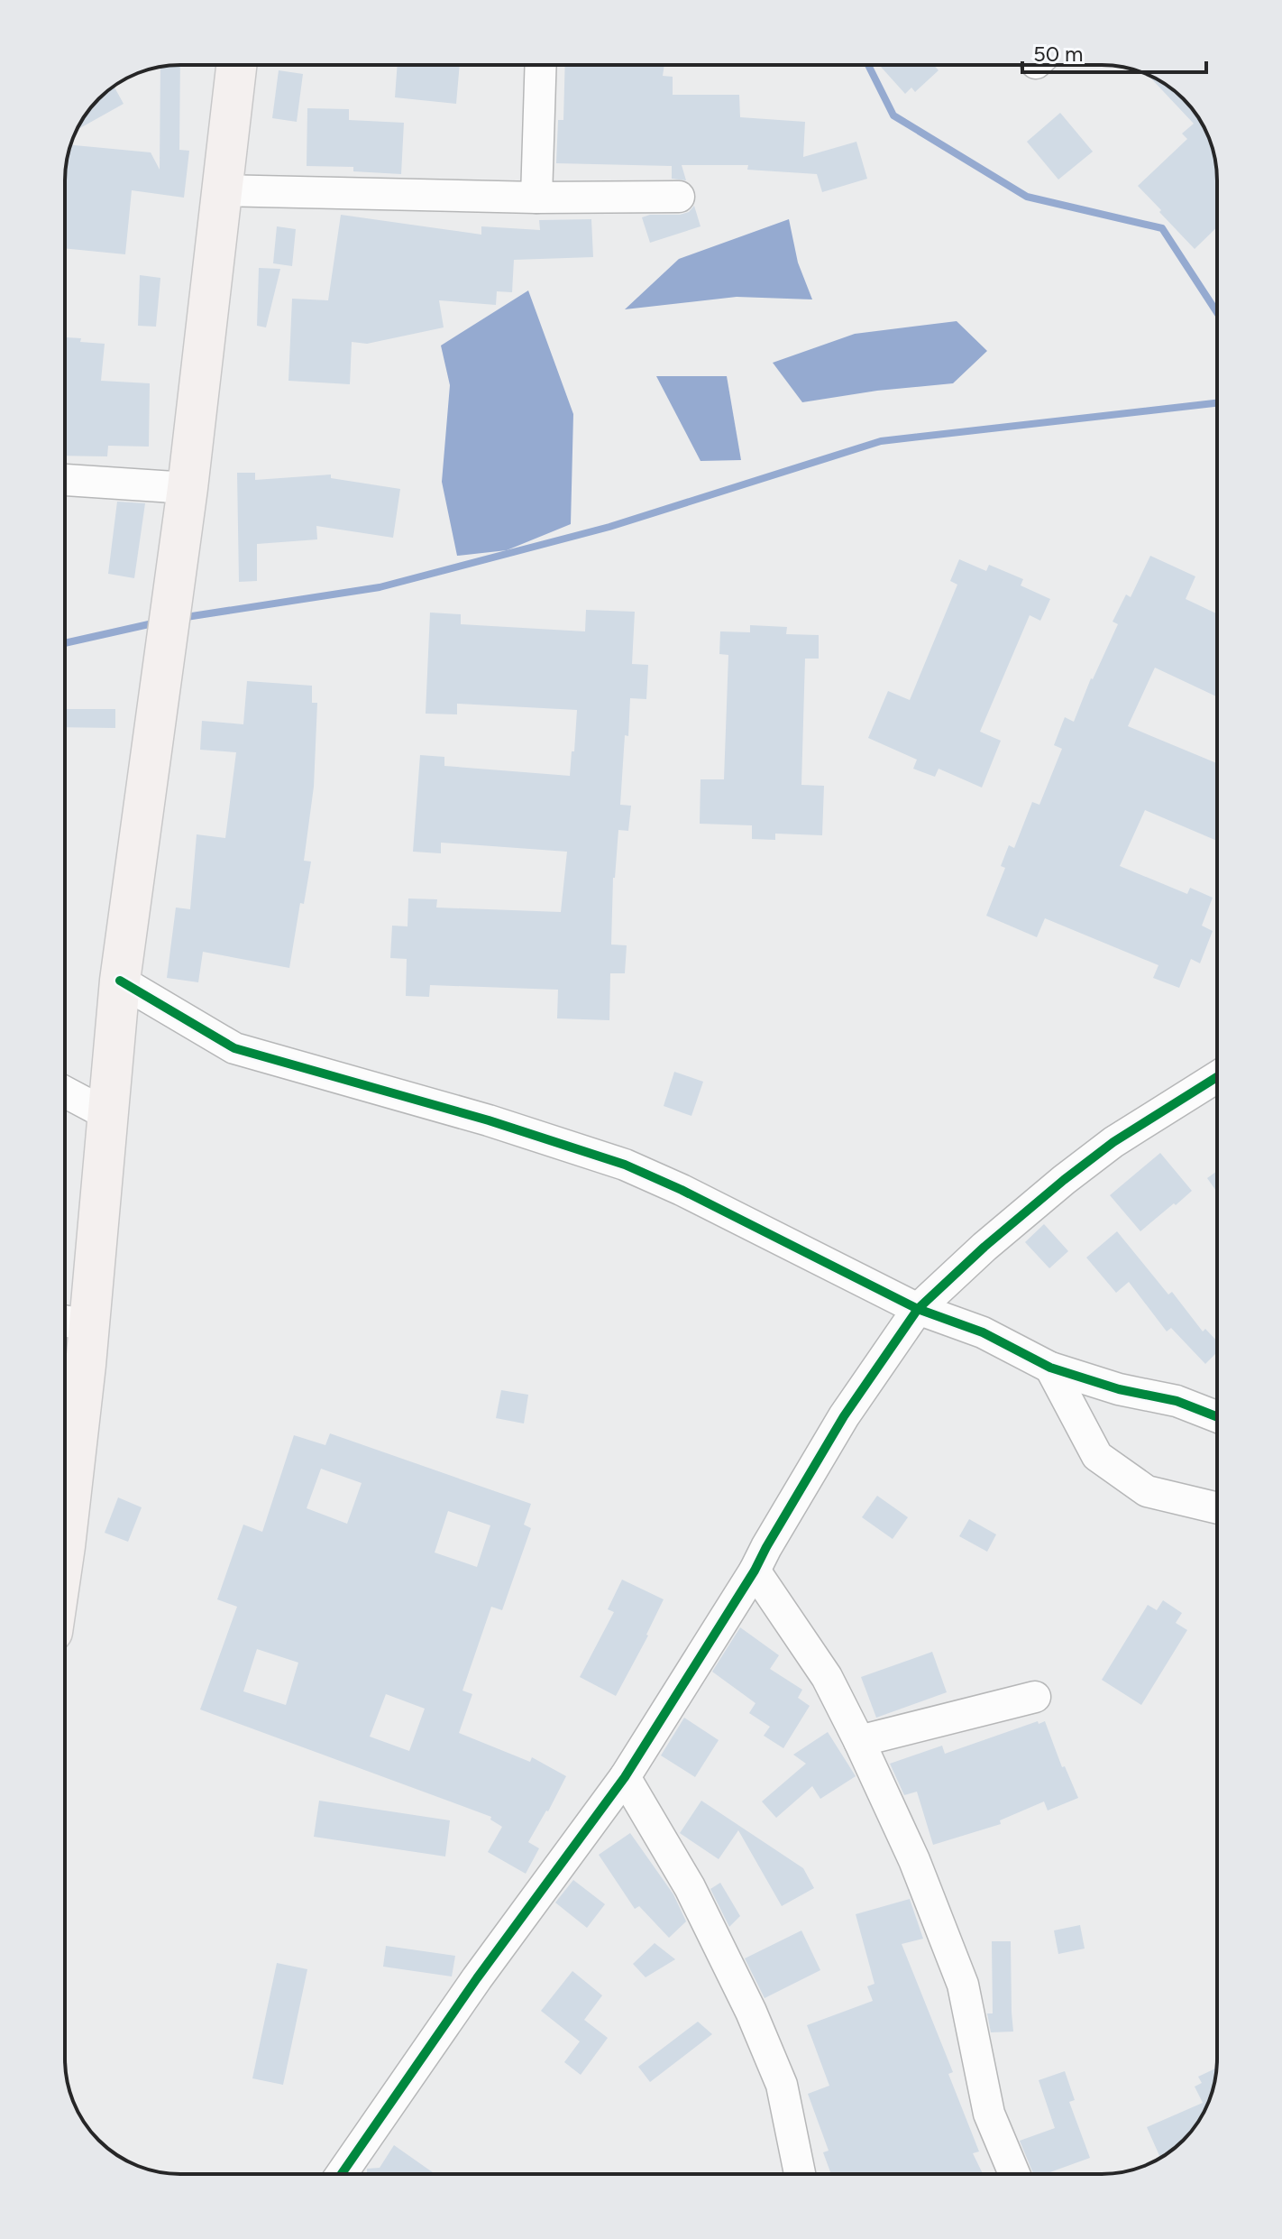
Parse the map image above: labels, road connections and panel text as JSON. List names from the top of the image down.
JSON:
{
  "scale_bar": "50 m"
}
